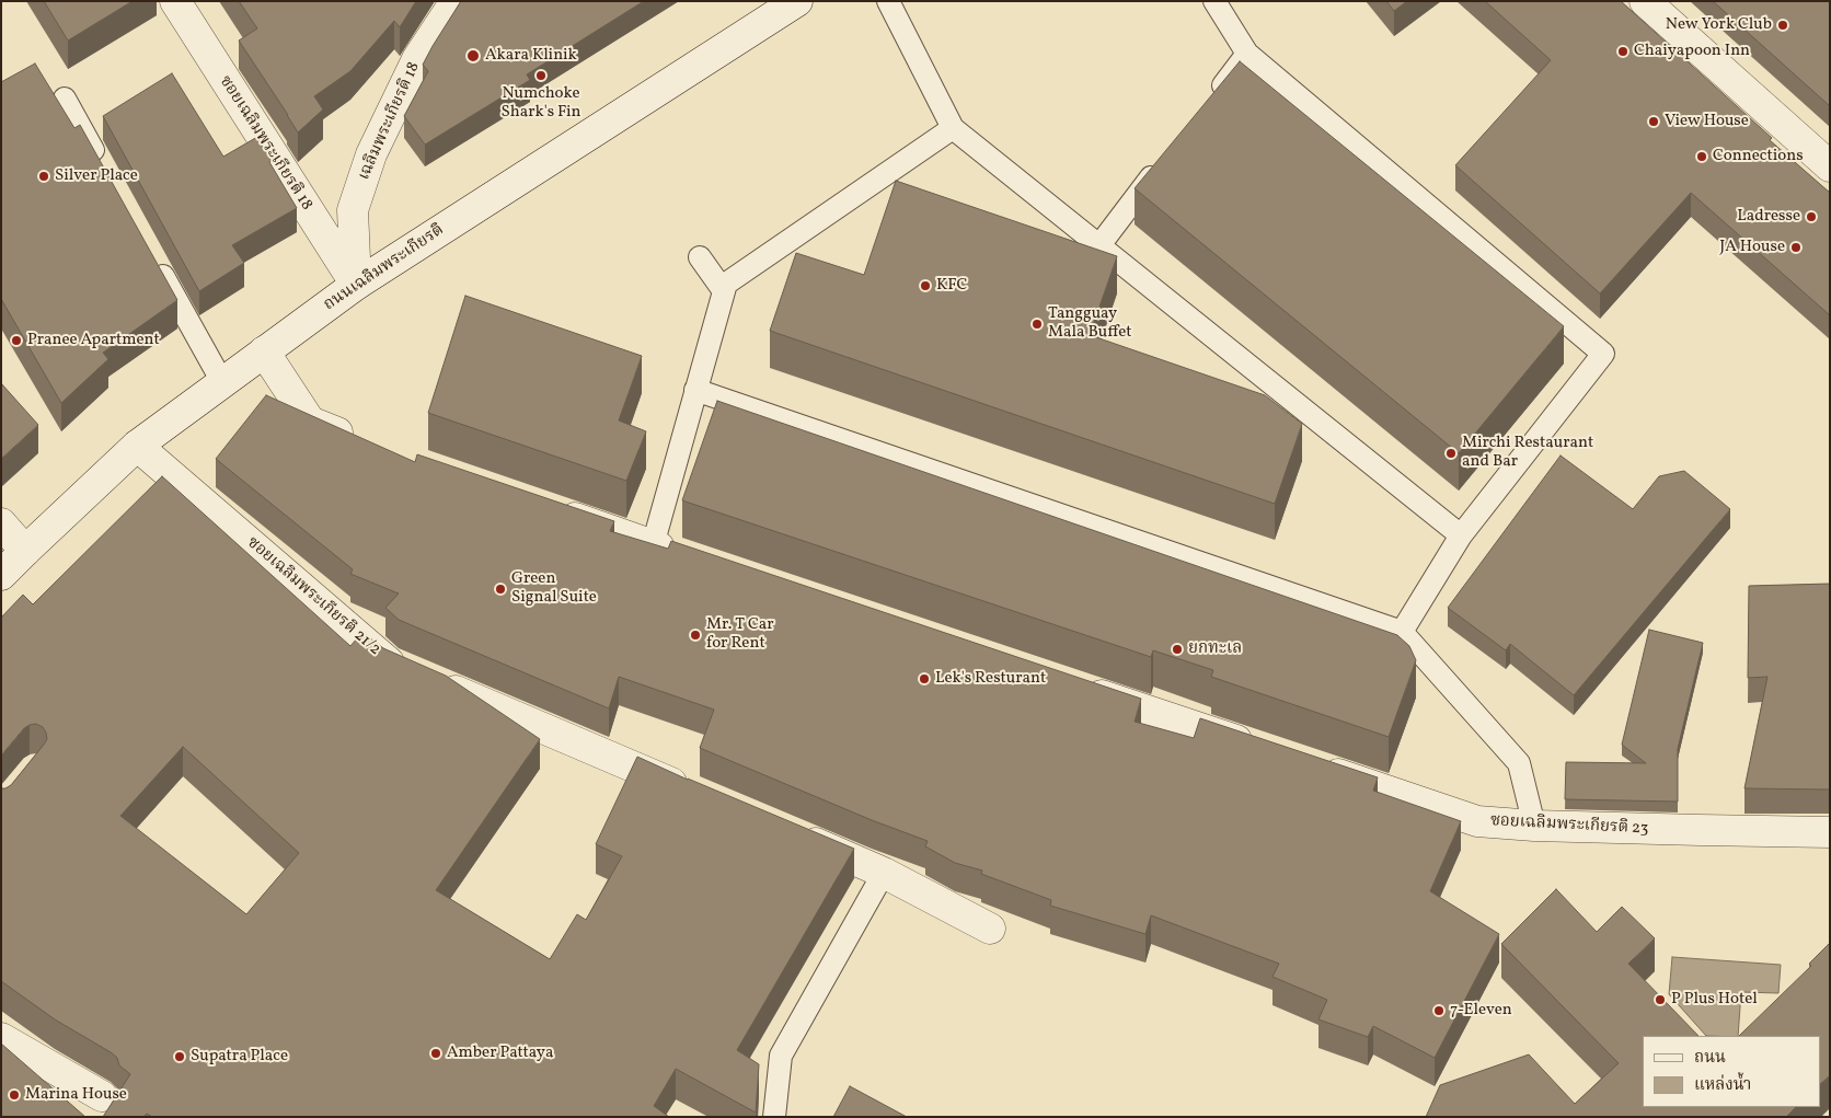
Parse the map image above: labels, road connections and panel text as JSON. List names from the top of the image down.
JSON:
{
  "streets": {
    "street": [
      "เฉลิมพระเกียรติ 18",
      "ซอยเฉลิมพระเกียรติ 18",
      "ถนนเฉลิมพระเกียรติ",
      "ซอยเฉลิมพระเกียรติ 21/2",
      "ซอยเฉลิมพระเกียรติ 23"
    ]
  },
  "crossings": [
    ["เฉลิมพระเกียรติ 18", "ซอยเฉลิมพระเกียรติ 18"],
    ["เฉลิมพระเกียรติ 18", "ถนนเฉลิมพระเกียรติ"],
    ["ซอยเฉลิมพระเกียรติ 18", "ถนนเฉลิมพระเกียรติ"],
    ["ถนนเฉลิมพระเกียรติ", "ซอยเฉลิมพระเกียรติ 21/2"]
  ],
  "places": [
    "New York Club",
    "Chaiyapoon Inn",
    "Akara Klinik",
    "Numchoke Shark's Fin",
    "View House",
    "Connections",
    "Silver Place",
    "Ladresse",
    "JA House",
    "KFC",
    "Tangguay Mala Buffet",
    "Pranee Apartment",
    "Mirchi Restaurant and Bar",
    "Green Signal Suite",
    "Mr. T Car for Rent",
    "ยกทะเล",
    "Lek's Resturant",
    "P Plus Hotel",
    "7-Eleven",
    "Amber Pattaya",
    "Supatra Place",
    "Marina House"
  ],
  "legend": ["ถนน", "แหล่งน้ำ"]
}
